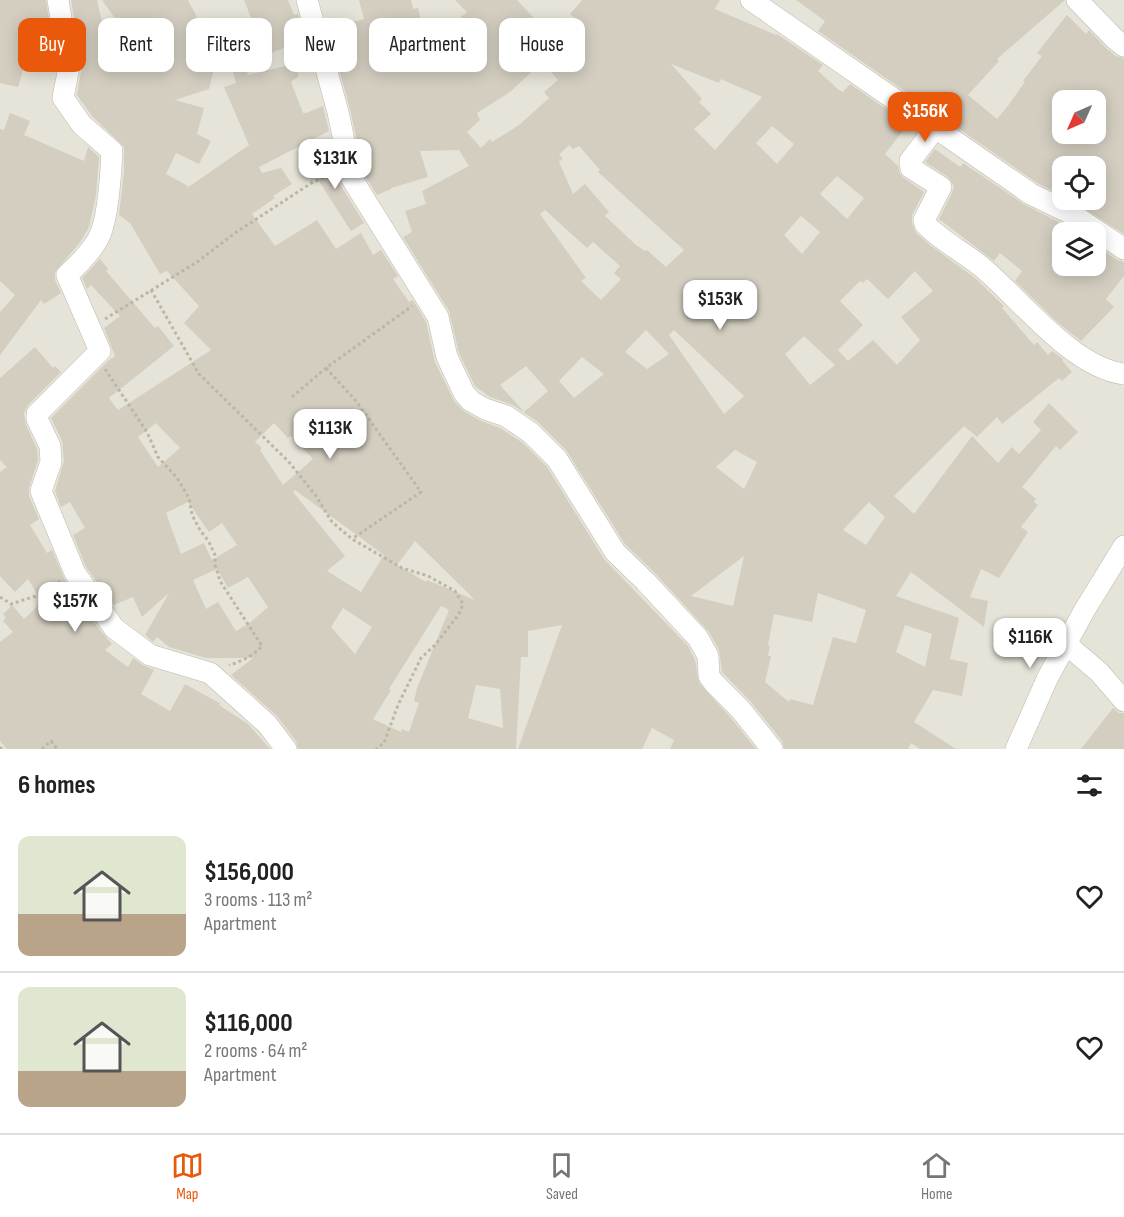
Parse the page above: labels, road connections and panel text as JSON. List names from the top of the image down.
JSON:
{
  "north": "bottom left",
  "page": {
    "chip": [
      "Buy",
      "Rent",
      "Filters",
      "New",
      "Apartment",
      "House"
    ],
    "price": [
      "$156K",
      "$131K",
      "$153K",
      "$113K",
      "$157K",
      "$116K"
    ],
    "heading": "6 homes",
    "list": [
      {
        "name": "$156,000",
        "note": "3 rooms · 113 m² · Apartment"
      },
      {
        "name": "$116,000",
        "note": "2 rooms · 64 m² · Apartment"
      }
    ],
    "tabs": ["Map", "Saved", "Home"]
  }
}
